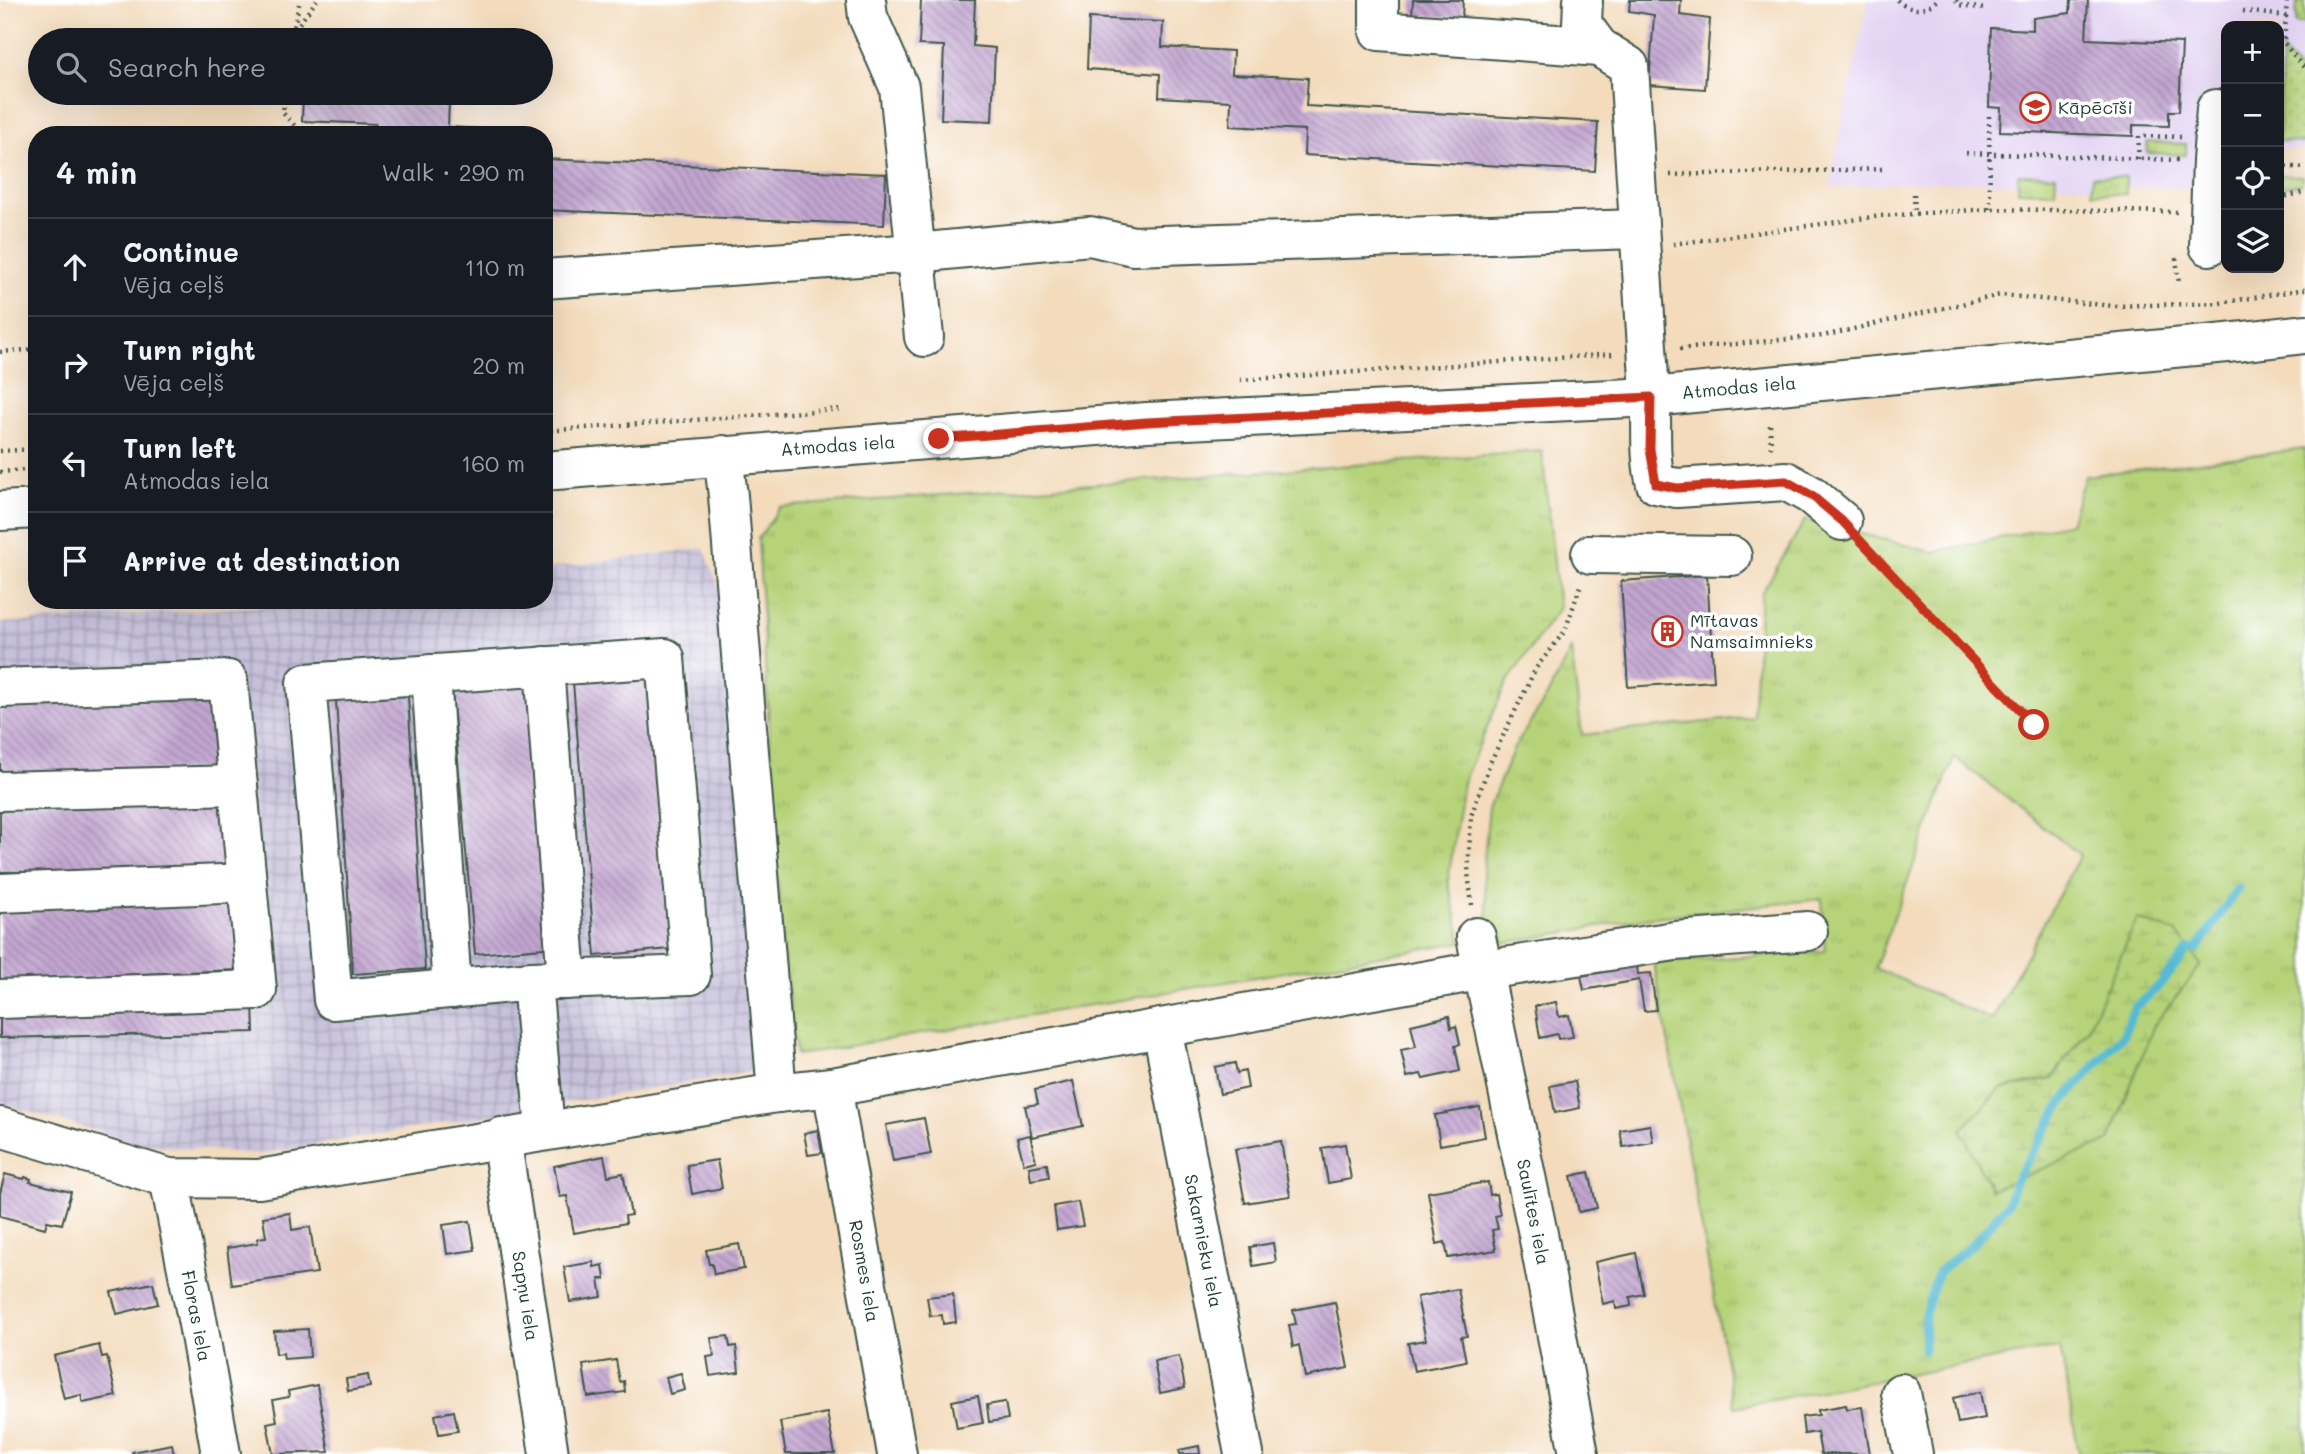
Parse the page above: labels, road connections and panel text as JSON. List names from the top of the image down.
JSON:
{
  "streets": {
    "street": [
      "Atmodas iela",
      "Saulītes iela",
      "Sakarnieku iela",
      "Rosmes iela",
      "Sapņu iela",
      "Floras iela"
    ]
  },
  "places": {
    "school or university": ["Kāpēcīši"],
    "building": ["Mītavas Namsaimnieks"]
  },
  "page": {
    "map_buttons": ["+", "−"],
    "search": "Search here",
    "heading": ["4 min", "Walk · 290 m"],
    "list": [
      ["Continue", "Vēja ceļš", "110 m"],
      ["Turn right", "Vēja ceļš", "20 m"],
      ["Turn left", "Atmodas iela", "160 m"],
      "Arrive at destination"
    ]
  }
}
